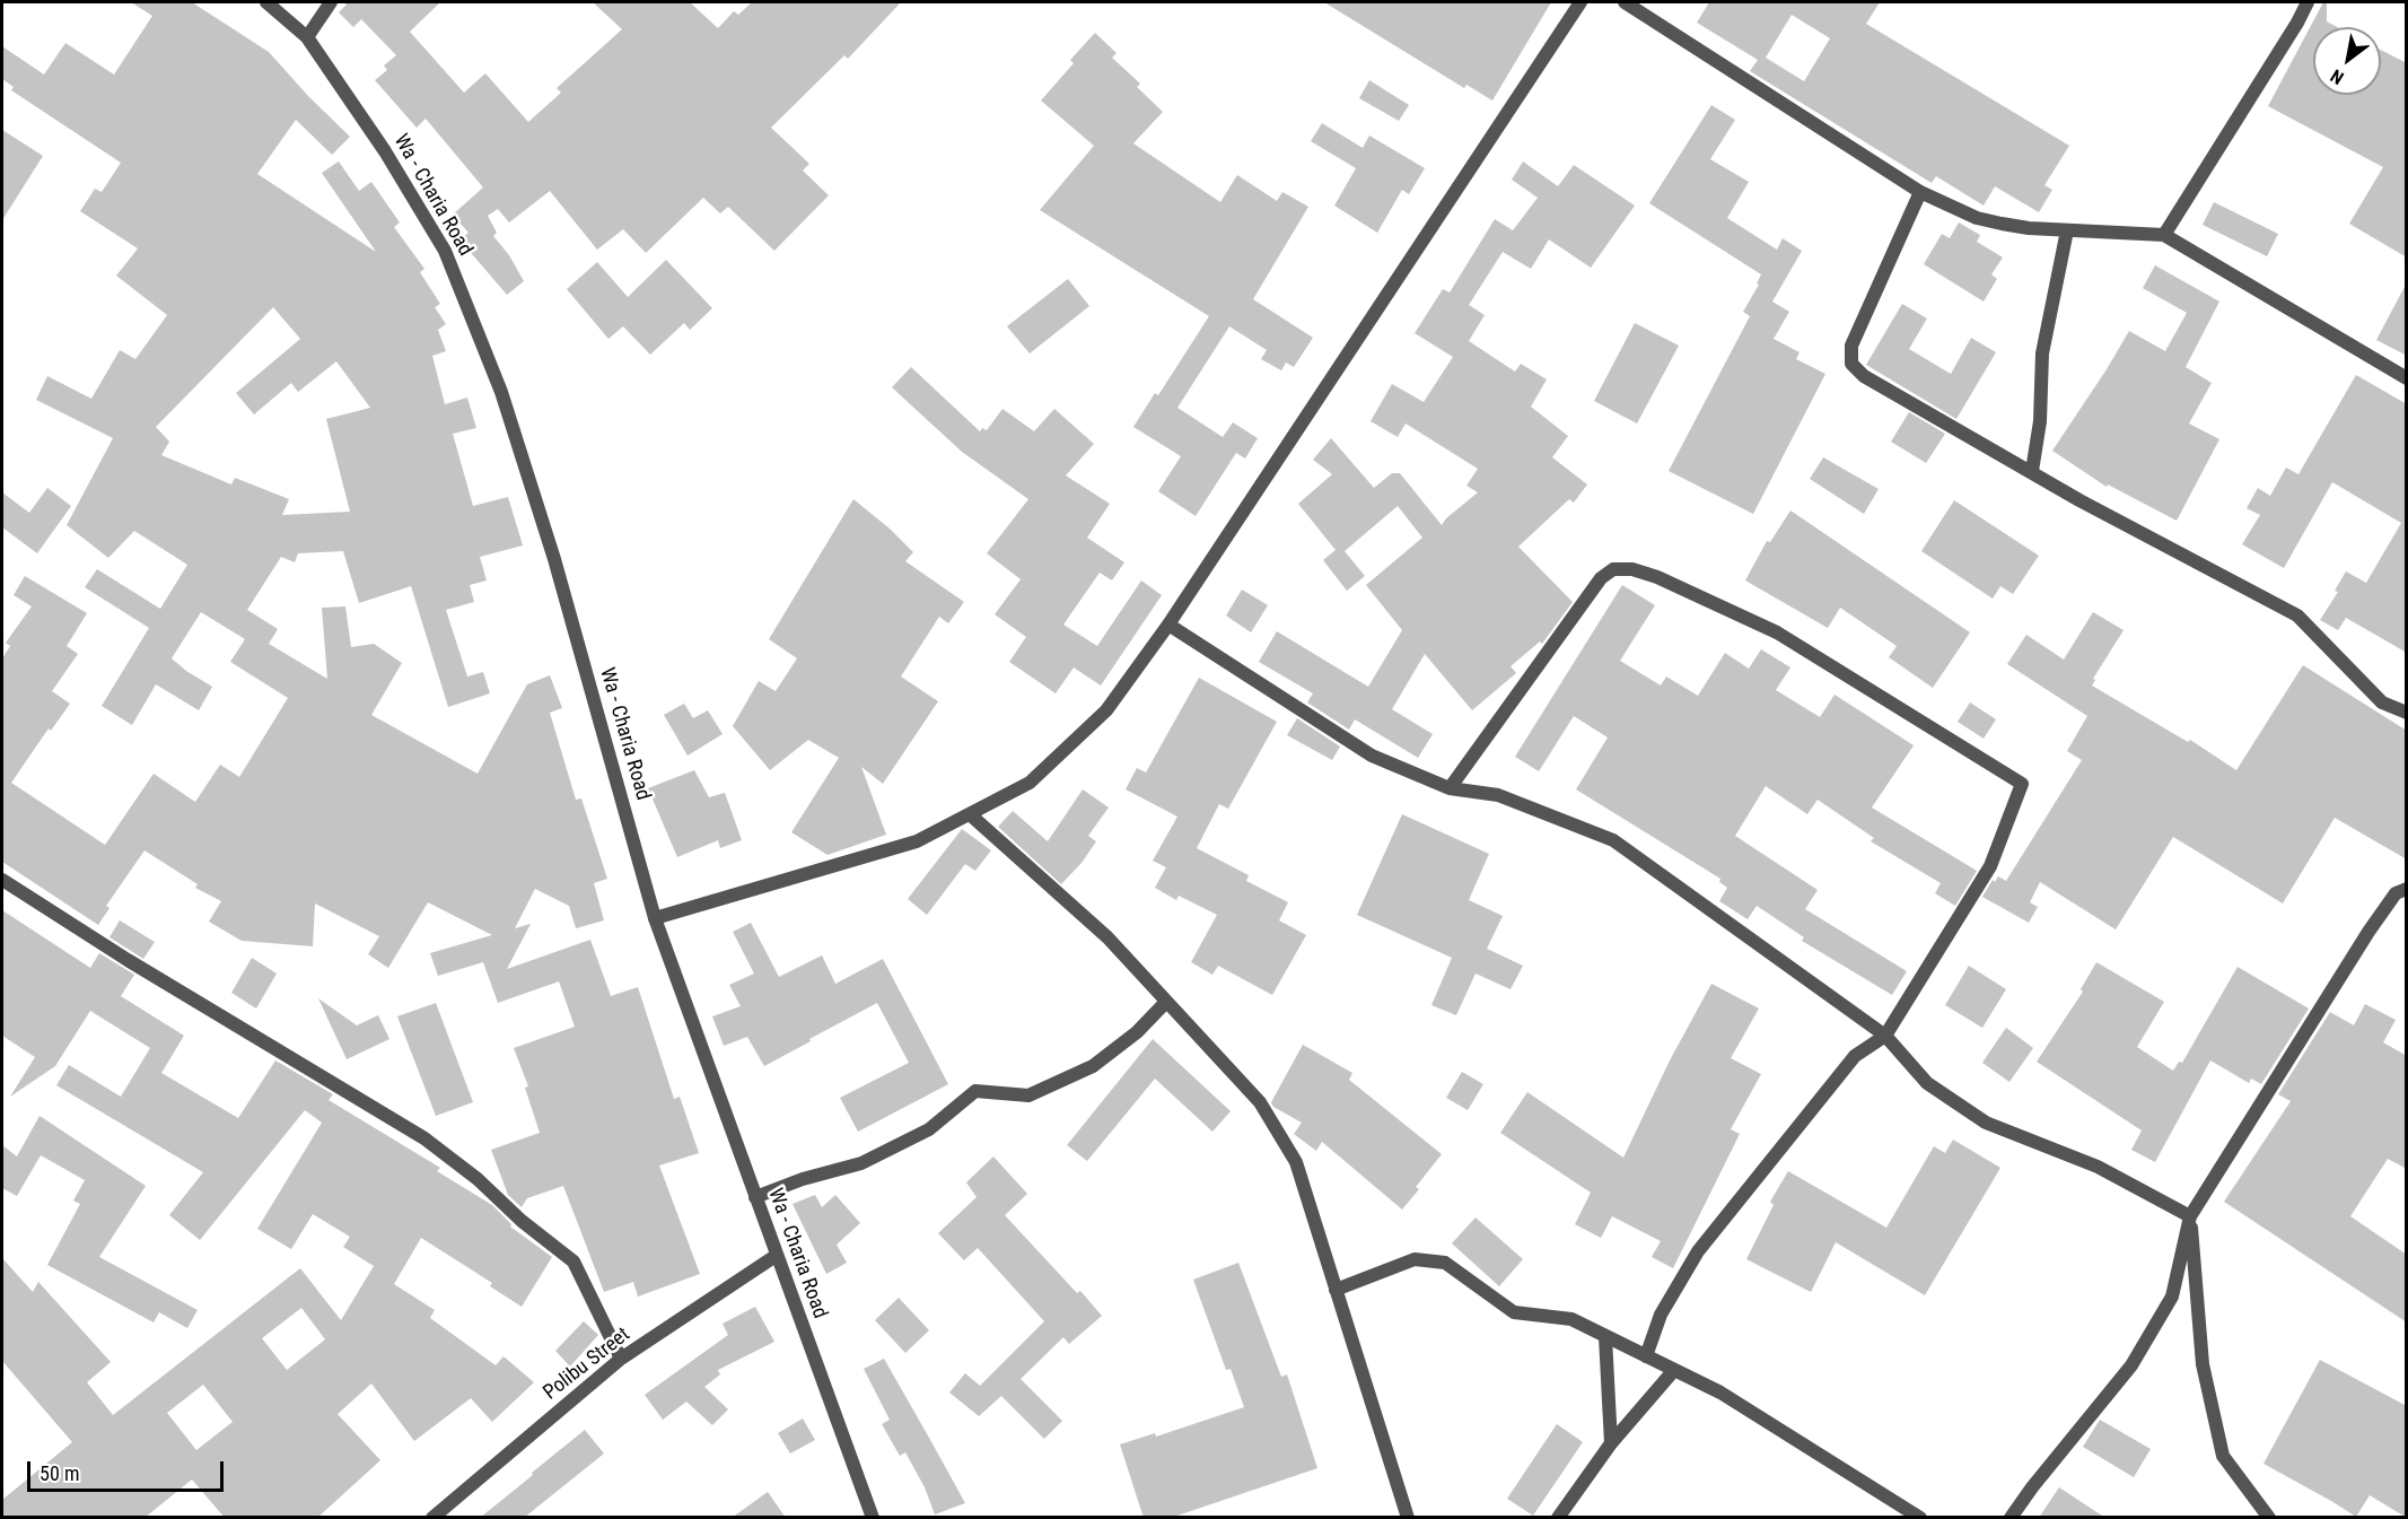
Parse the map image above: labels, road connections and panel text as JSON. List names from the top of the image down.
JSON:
{
  "streets": {
    "street": ["Wa - Charia Road", "Polibu Street"]
  },
  "crossings": [
    ["Wa - Charia Road", "Polibu Street"]
  ],
  "scale_bar": "50 m",
  "north": "bottom left"
}
